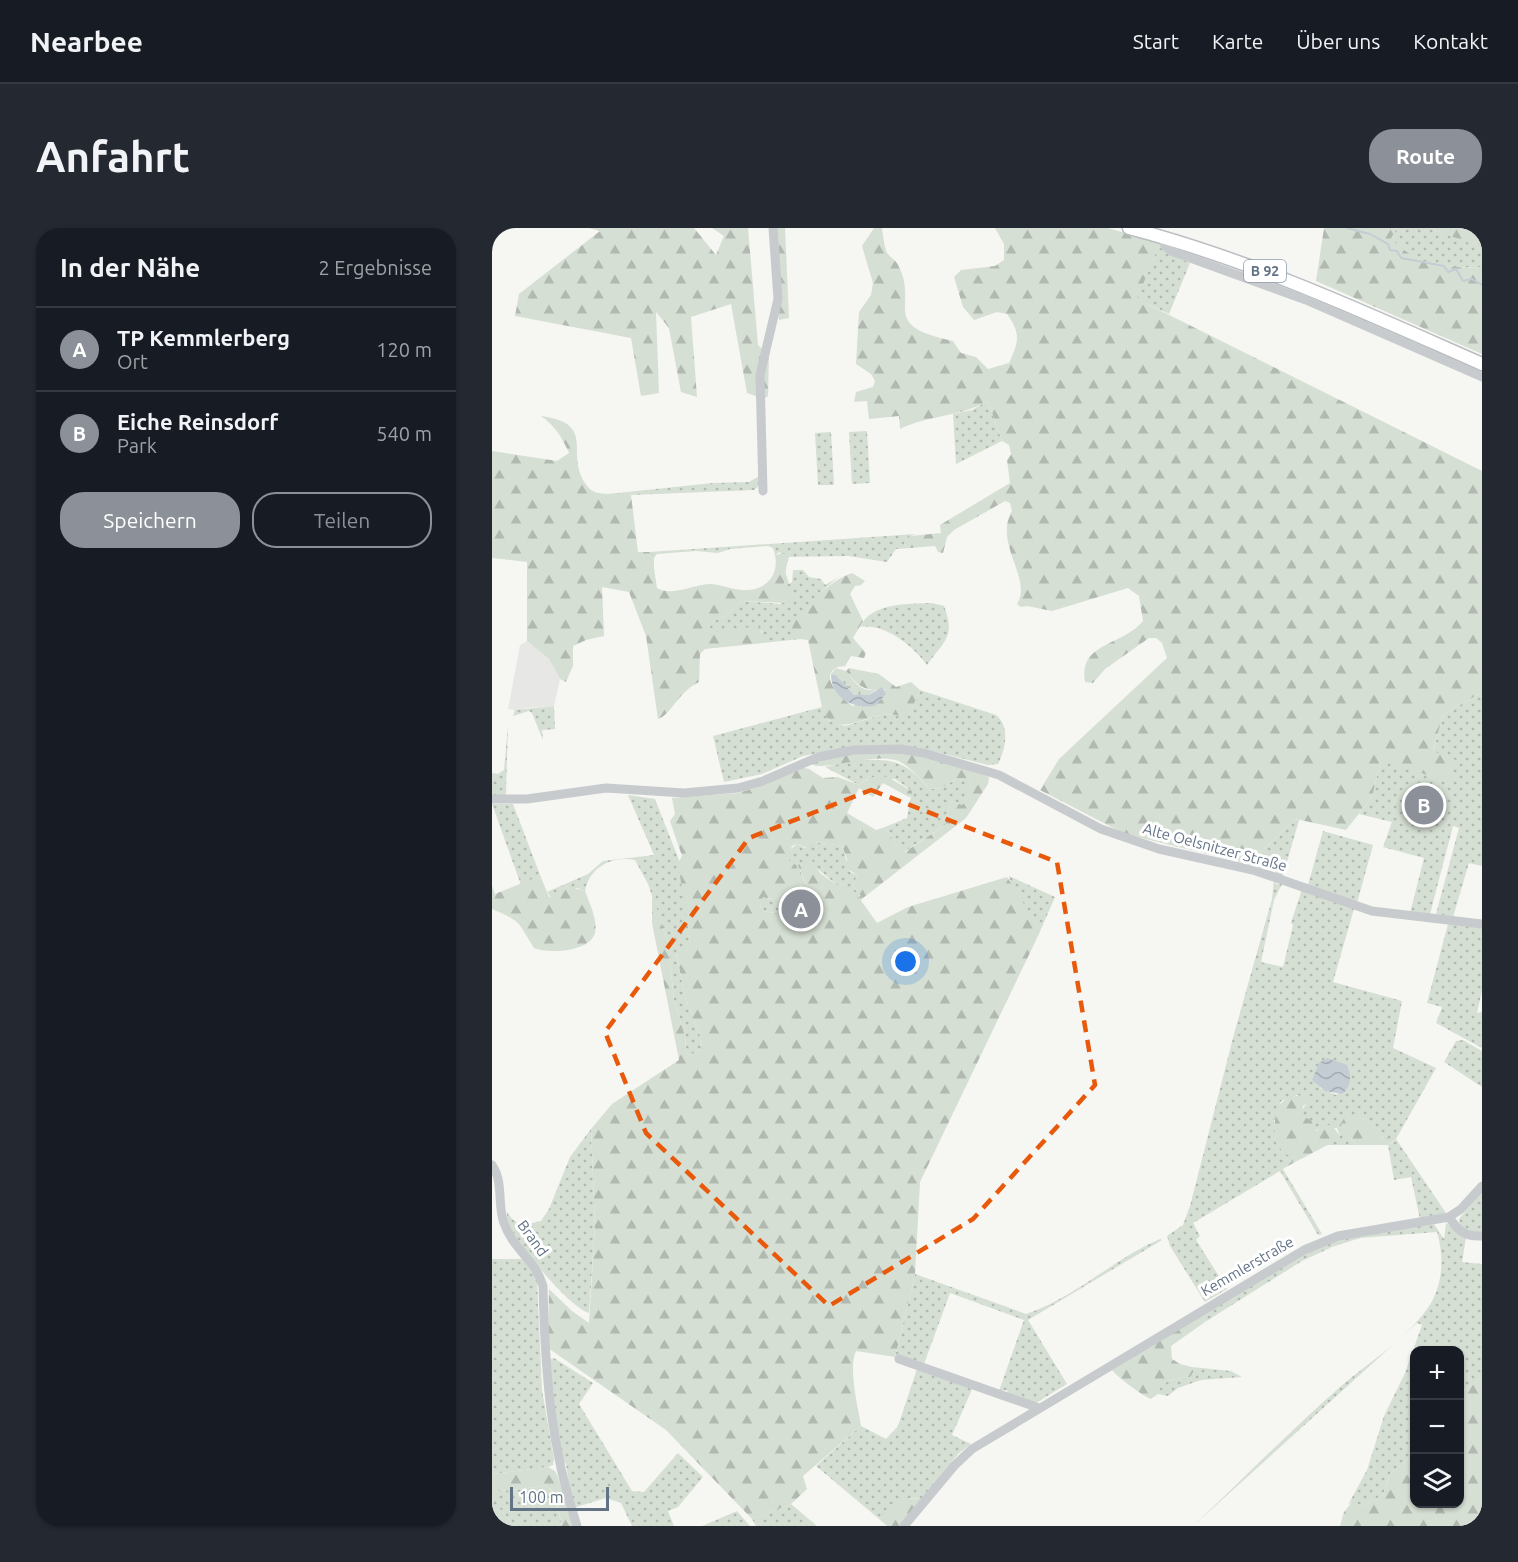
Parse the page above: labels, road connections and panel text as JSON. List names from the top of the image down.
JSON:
{
  "streets": {
    "main road": ["B 92"],
    "street": ["Alte Oelsnitzer Straße", "Brand", "Kemmlerstraße"]
  },
  "scale_bar": "100 m",
  "page": {
    "header": "Nearbee",
    "nav": [
      "Start",
      "Karte",
      "Über uns",
      "Kontakt"
    ],
    "buttons": [
      "Route",
      ["Speichern", "Teilen"]
    ],
    "title": "Anfahrt",
    "heading": ["In der Nähe", "2 Ergebnisse"],
    "list": [
      {
        "mark": "A",
        "name": "TP Kemmlerberg",
        "note": "Ort",
        "value": "120 m"
      },
      {
        "mark": "B",
        "name": "Eiche Reinsdorf",
        "note": "Park",
        "value": "540 m"
      }
    ],
    "pins": ["B", "A"],
    "map_buttons": ["+", "−"],
    "scale": "100 m"
  }
}
